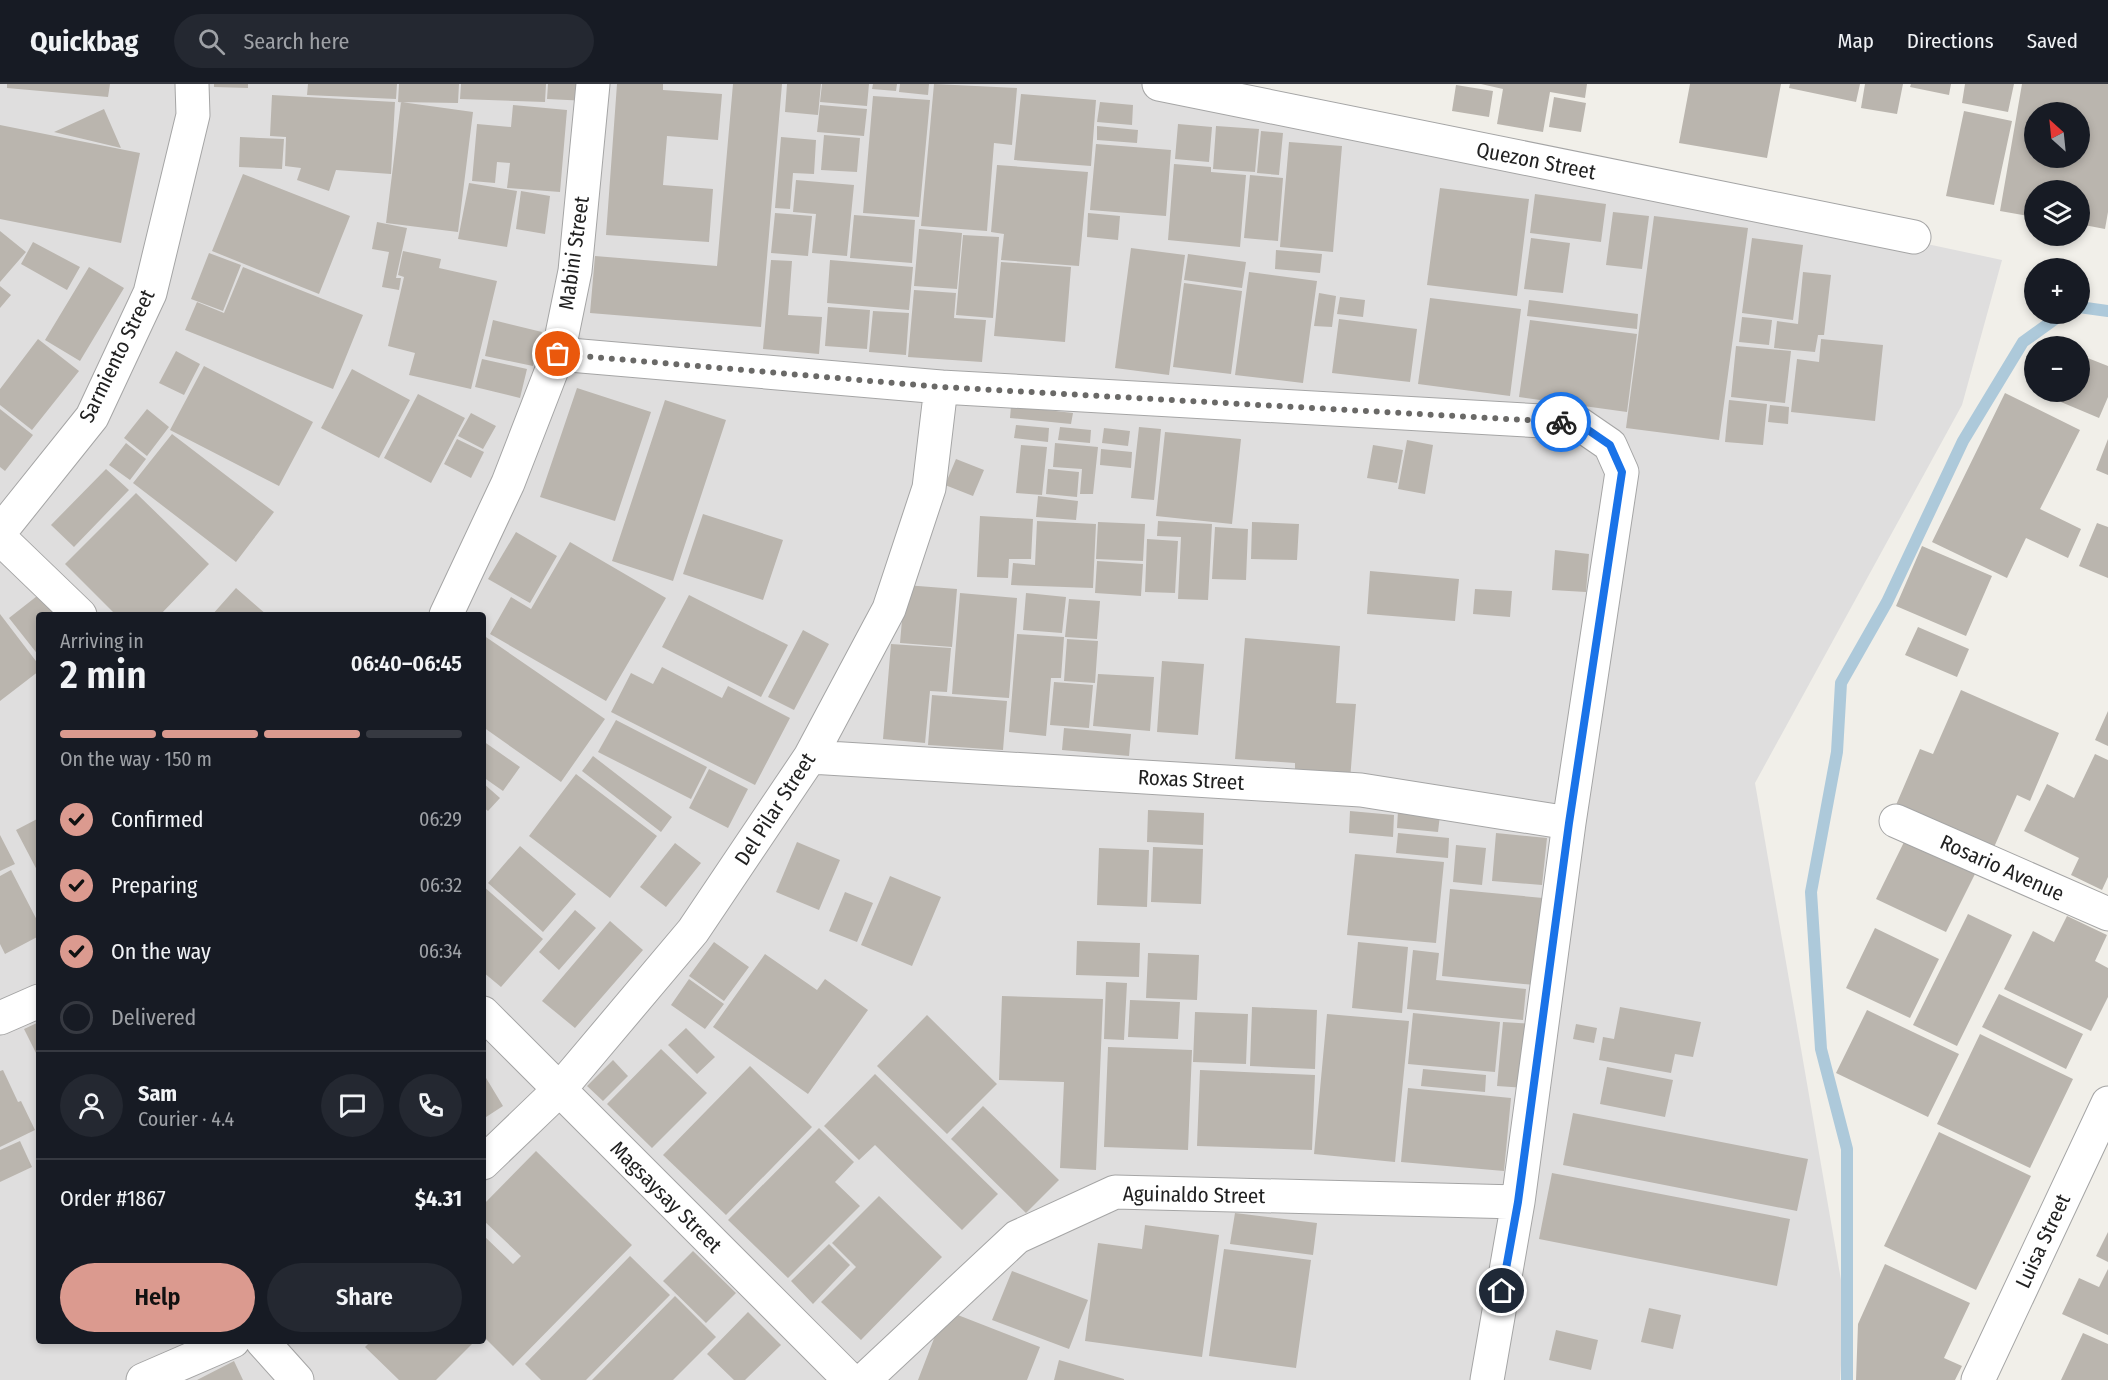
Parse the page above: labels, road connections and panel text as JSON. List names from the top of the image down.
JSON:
{
  "streets": {
    "street": [
      "Quezon Street",
      "Mabini Street",
      "Sarmiento Street",
      "Roxas Street",
      "Del Pilar Street",
      "Rosario Avenue",
      "Aguinaldo Street",
      "Magsaysay Street",
      "Luisa Street"
    ]
  },
  "crossings": [
    ["Roxas Street", "Del Pilar Street"],
    ["Del Pilar Street", "Magsaysay Street"]
  ],
  "north": "top left",
  "page": {
    "header": "Quickbag",
    "search": "Search here",
    "nav": ["Map", "Directions", "Saved"],
    "map_buttons": ["+", "−"],
    "heading": ["2 min", "Arriving in", "06:40–06:45"],
    "panel": [
      "Sam",
      "Courier · 4.4",
      "Order #1867",
      "$4.31"
    ],
    "bar": "On the way · 150 m",
    "list": [
      ["Confirmed", "06:29"],
      ["Preparing", "06:32"],
      ["On the way", "06:34"],
      "Delivered"
    ],
    "buttons": ["Help", "Share"]
  }
}
